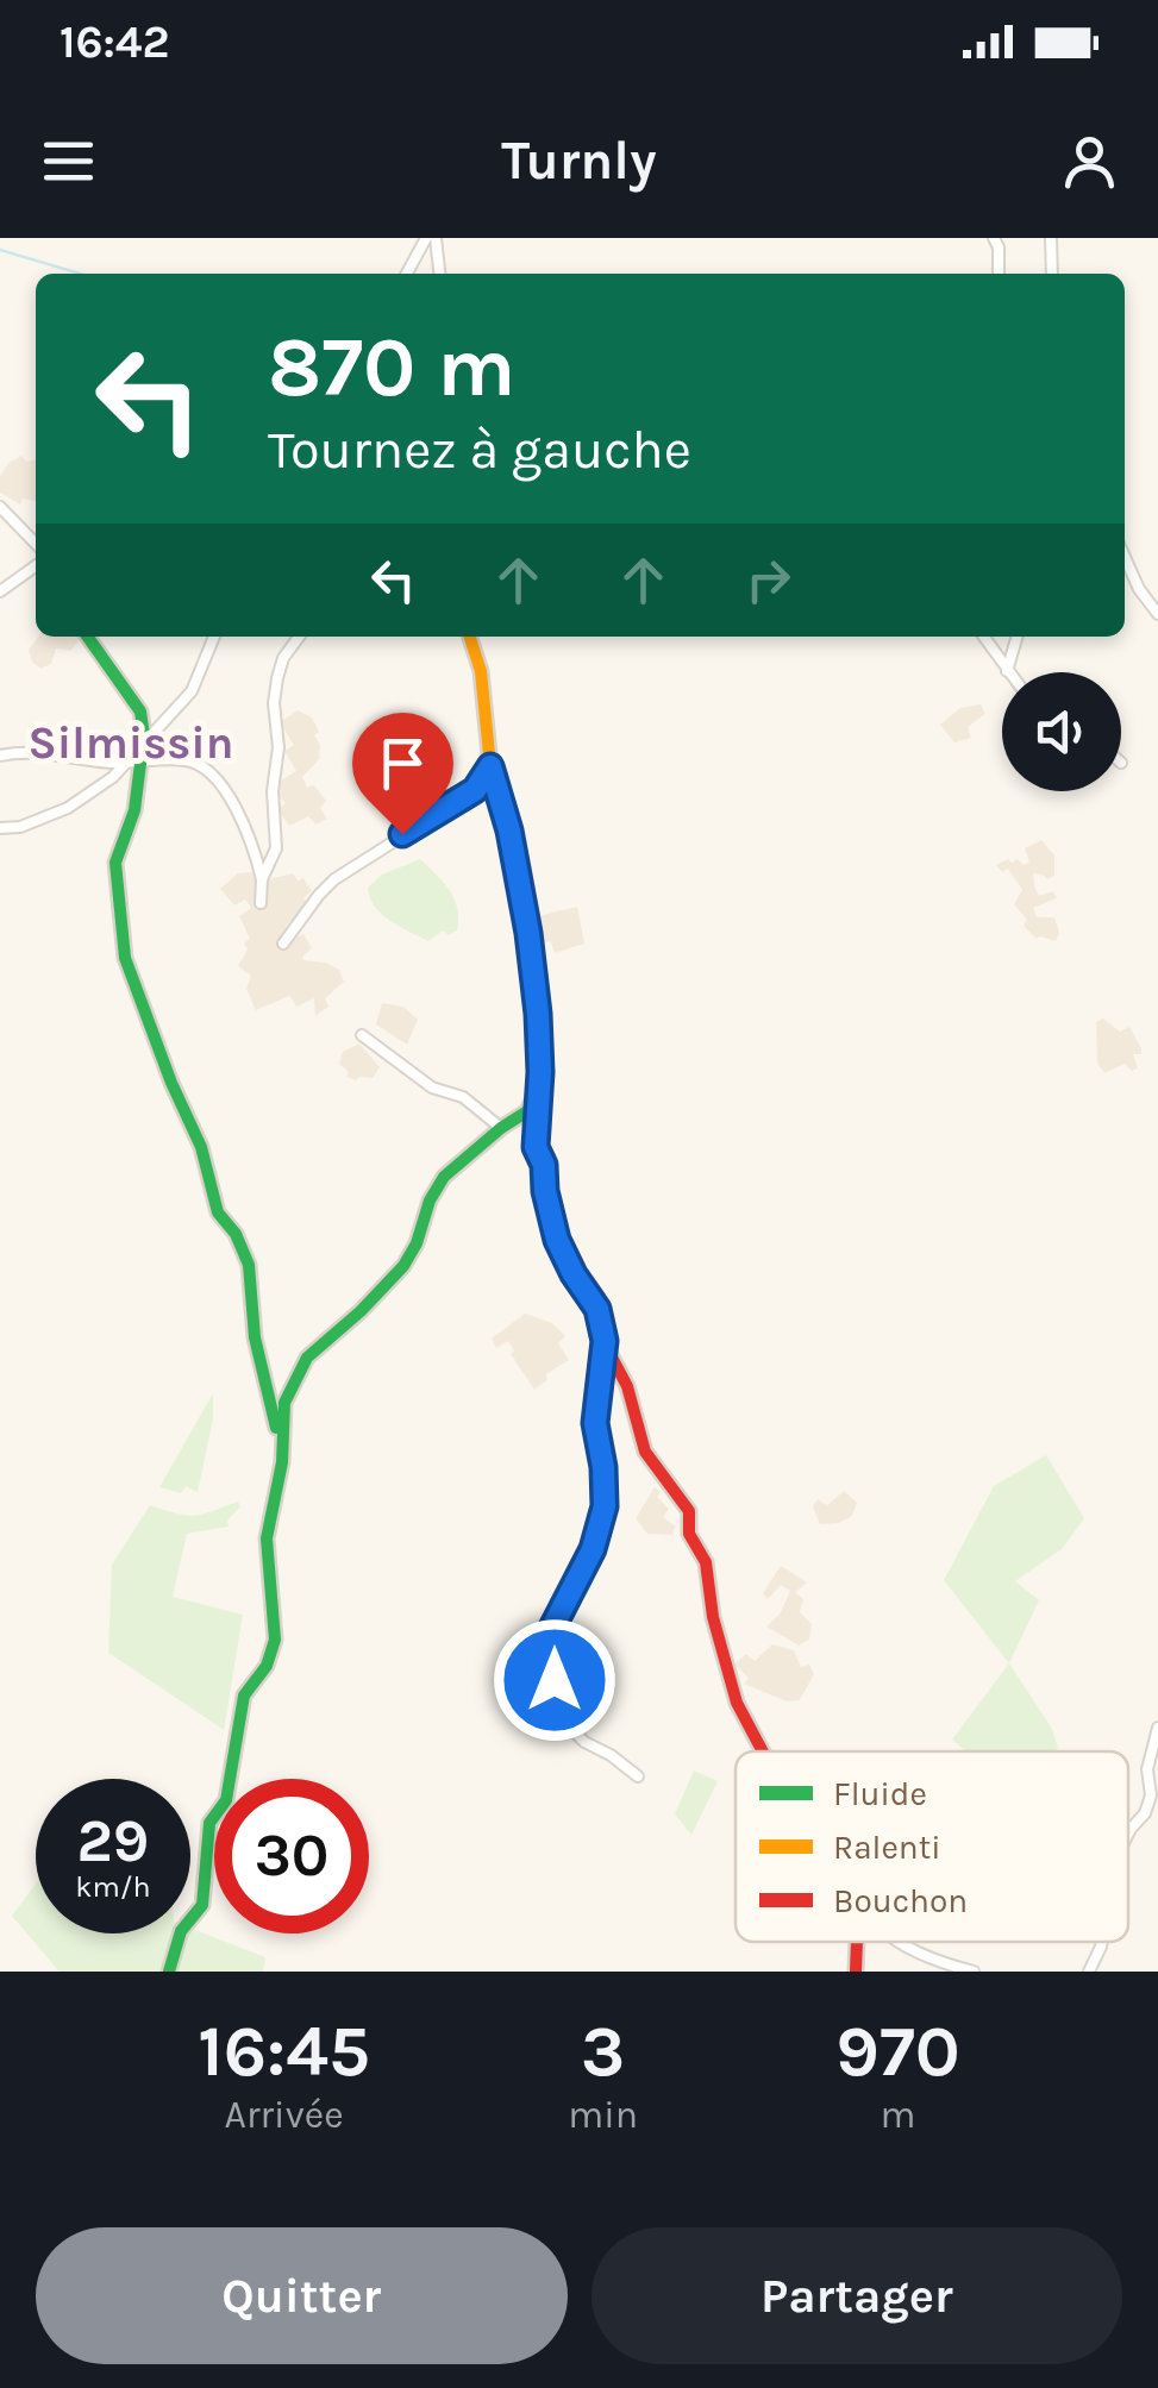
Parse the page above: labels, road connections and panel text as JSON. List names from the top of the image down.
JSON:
{
  "districts": ["Silmissin"],
  "legend": ["Fluide", "Ralenti", "Bouchon"],
  "page": {
    "status": "16:42",
    "header": "Turnly",
    "turn": ["870 m", "Tournez à gauche"],
    "speed": "29 km/h",
    "limit": "30",
    "eta": [
      "16:45",
      "Arrivée",
      "3",
      "min",
      "970",
      "m"
    ],
    "buttons": ["Quitter", "Partager"]
  }
}
